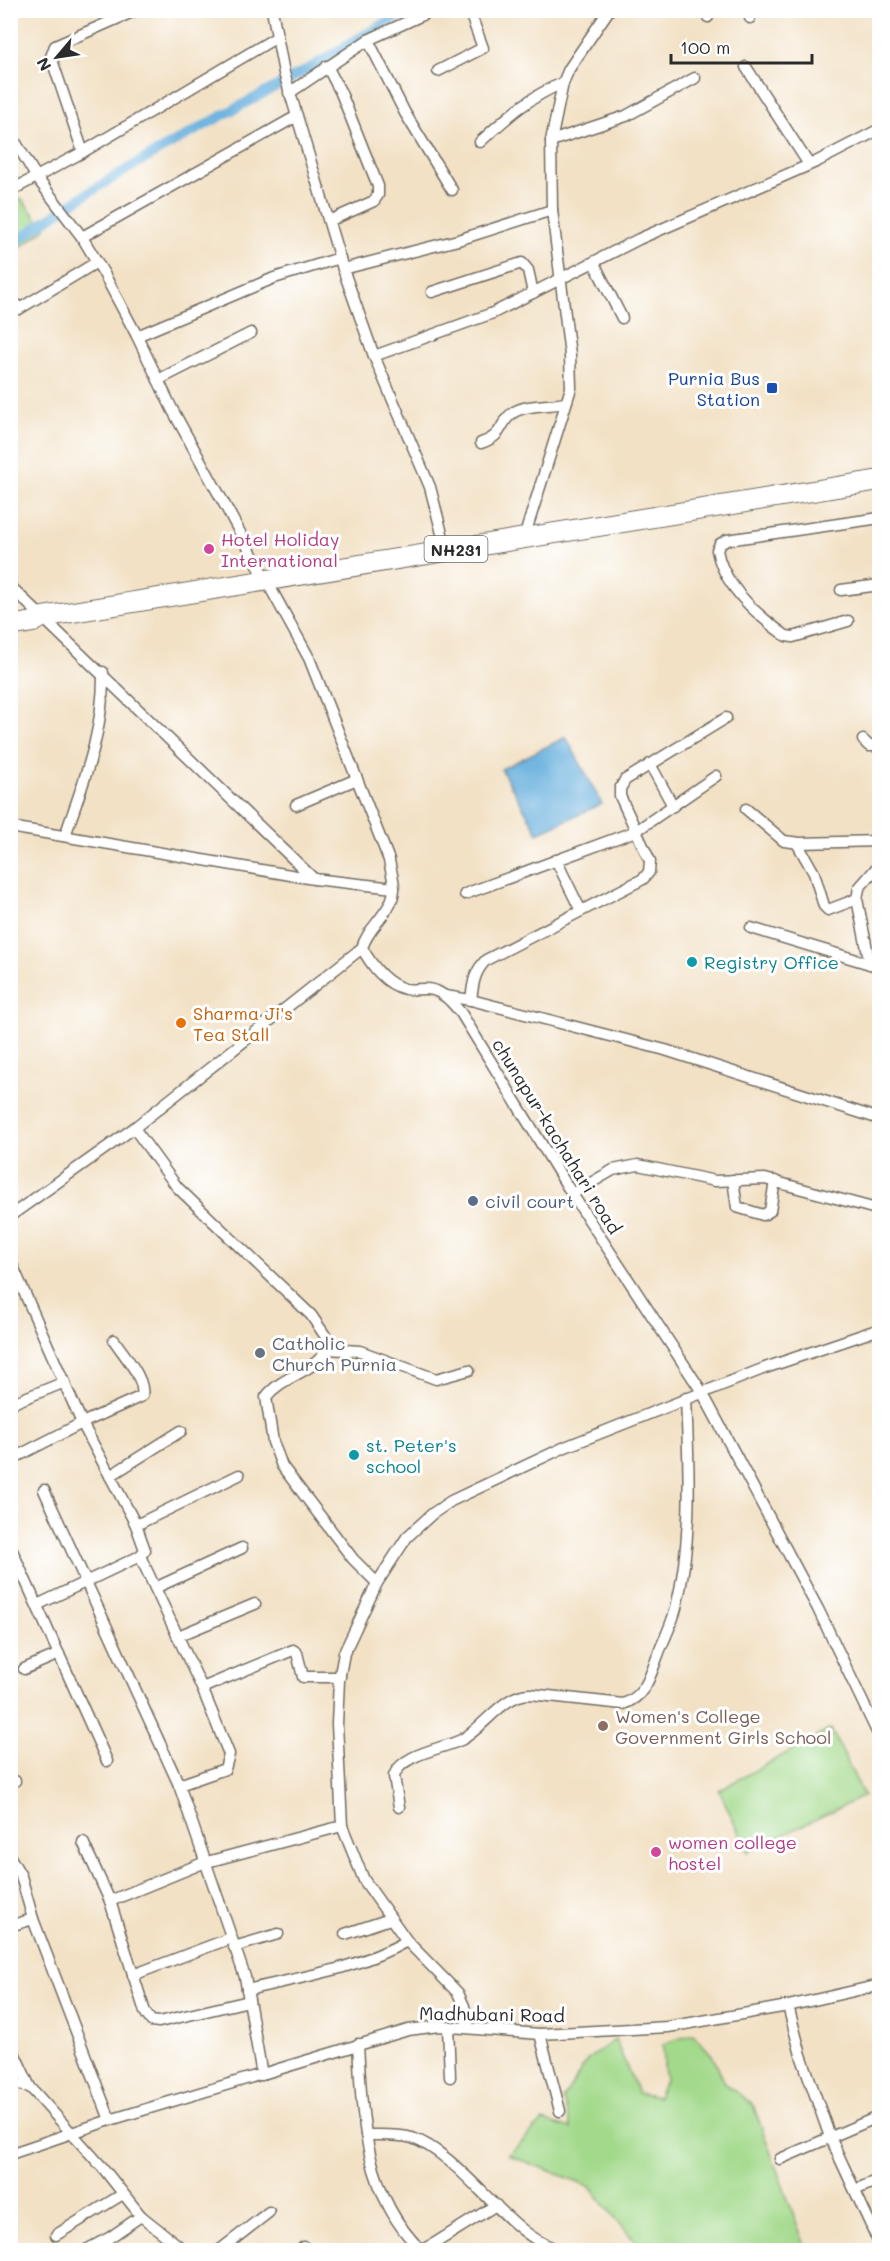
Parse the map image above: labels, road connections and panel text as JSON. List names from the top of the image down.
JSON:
{
  "streets": {
    "highway": ["NH231"],
    "street": ["chunapur-kachahari road", "Madhubani Road"]
  },
  "places": {
    "transit": ["Purnia Bus Station"],
    "other": [
      "Hotel Holiday International",
      "Registry Office",
      "Sharma Ji's Tea Stall",
      "civil court",
      "Catholic Church Purnia",
      "st. Peter's school",
      "Women's College Government Girls School",
      "women college hostel"
    ]
  },
  "scale_bar": "100 m",
  "north": "bottom left"
}
